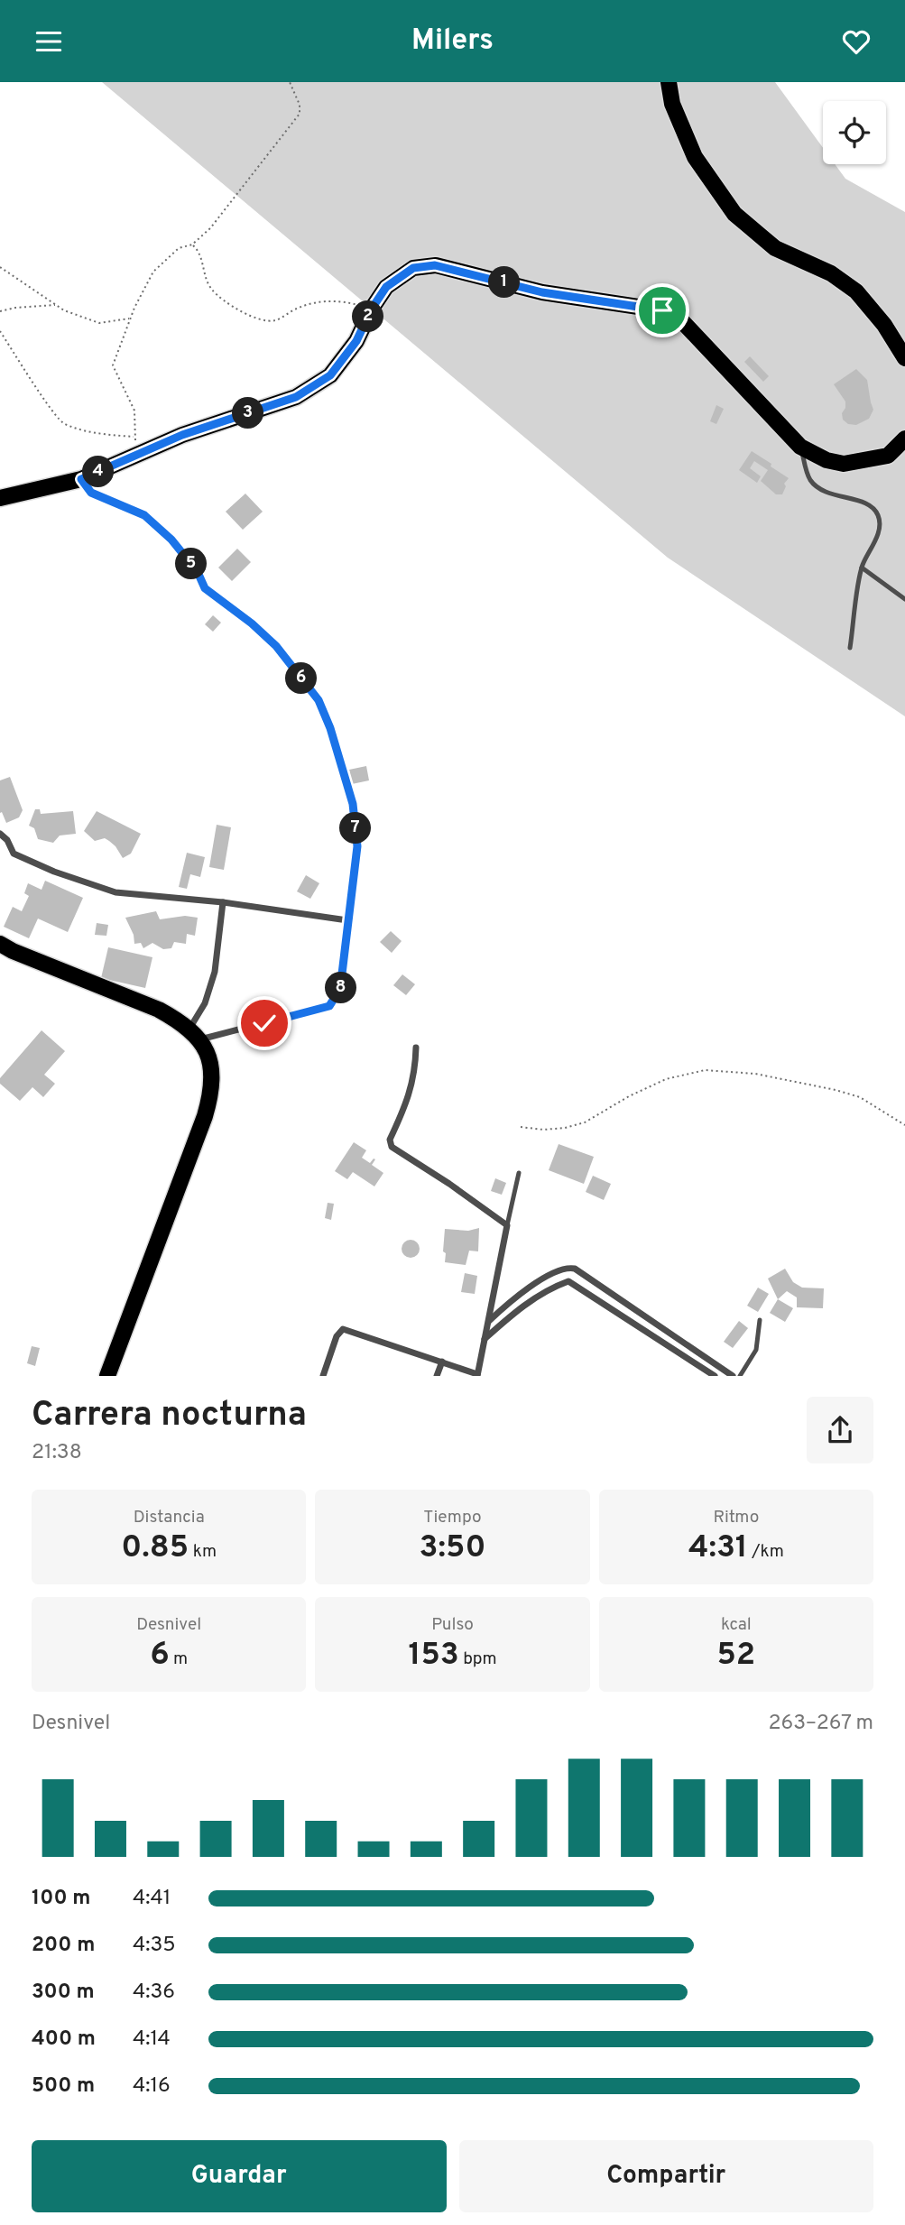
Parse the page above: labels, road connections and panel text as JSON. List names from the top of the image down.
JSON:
{
  "page": {
    "header": "Milers",
    "pins": [
      "1",
      "2",
      "3",
      "4",
      "5",
      "6",
      "7",
      "8"
    ],
    "heading": ["Carrera nocturna", "21:38"],
    "stats": [
      ["Distancia", "0.85 km"],
      ["Tiempo", "3:50"],
      ["Ritmo", "4:31 /km"],
      ["Desnivel", "6 m"],
      ["Pulso", "153 bpm"],
      ["kcal", "52"]
    ],
    "chart": ["Desnivel", "263–267 m"],
    "list": [
      {
        "name": "100 m",
        "note": "4:41"
      },
      {
        "name": "200 m",
        "note": "4:35"
      },
      {
        "name": "300 m",
        "note": "4:36"
      },
      {
        "name": "400 m",
        "note": "4:14"
      },
      {
        "name": "500 m",
        "note": "4:16"
      }
    ],
    "buttons": ["Guardar", "Compartir"]
  }
}
